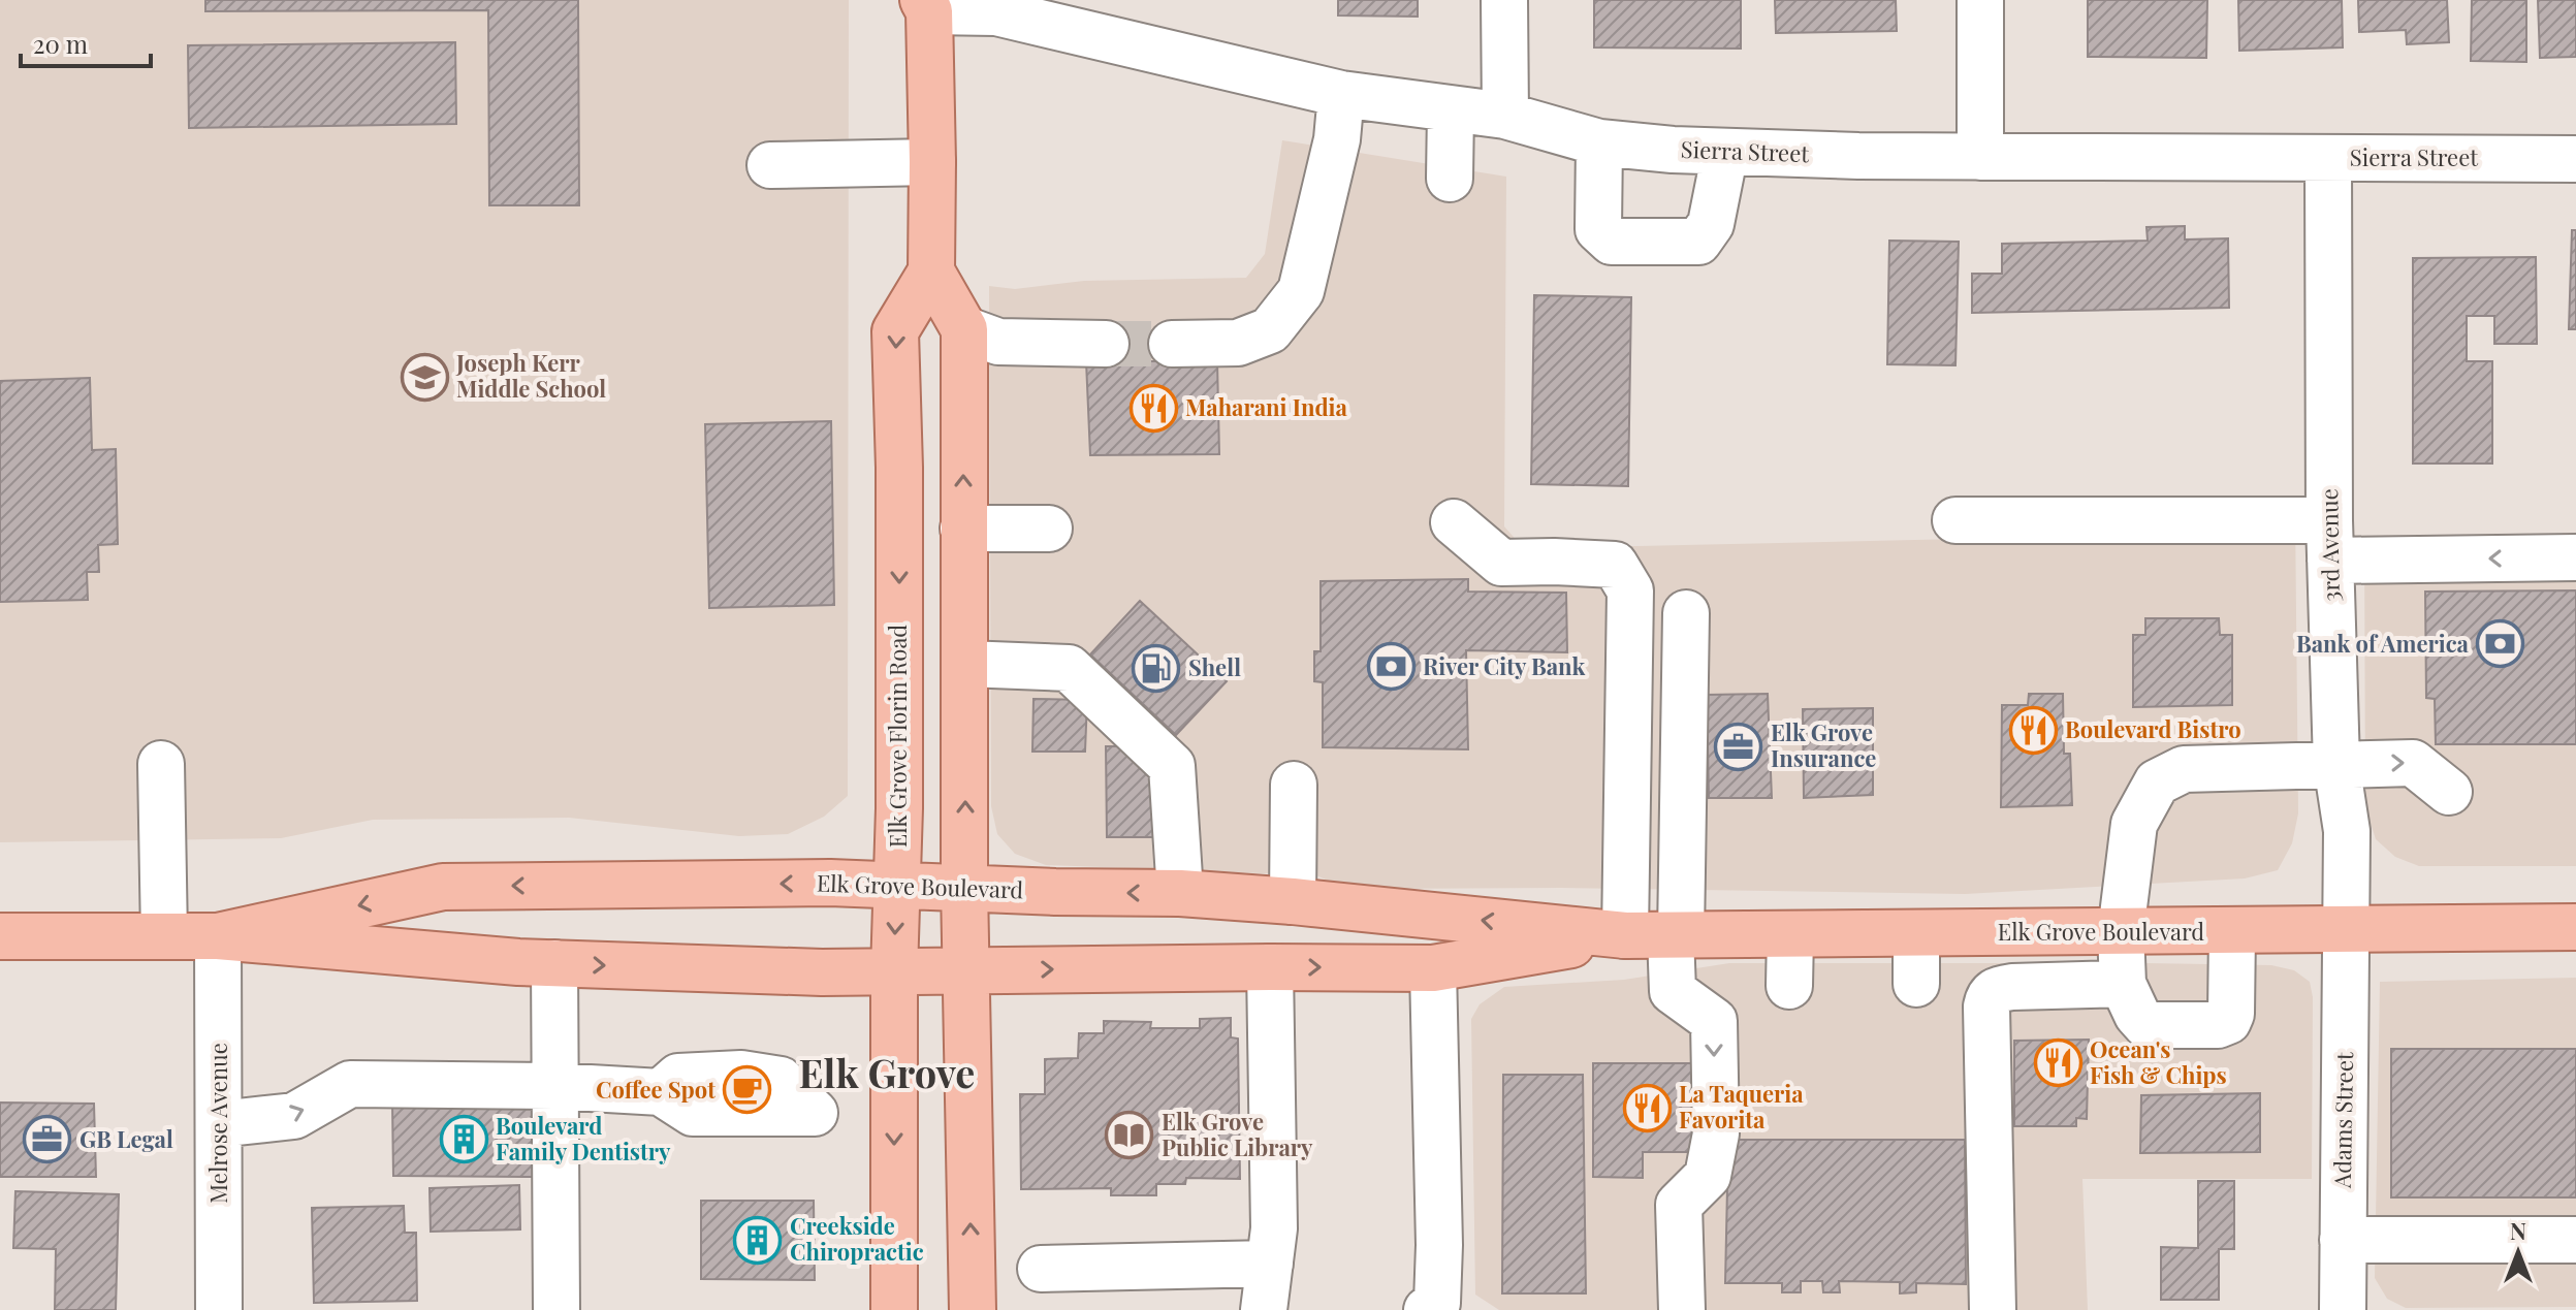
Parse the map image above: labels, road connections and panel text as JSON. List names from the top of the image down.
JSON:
{
  "streets": {
    "main road": ["Elk Grove Florin Road", "Elk Grove Boulevard"],
    "street": [
      "Sierra Street",
      "3rd Avenue",
      "Adams Street",
      "Melrose Avenue"
    ]
  },
  "crossings": [
    ["Sierra Street", "3rd Avenue"],
    ["3rd Avenue", "Elk Grove Boulevard"],
    ["3rd Avenue", "Adams Street"],
    ["Elk Grove Florin Road", "Elk Grove Boulevard"],
    ["Elk Grove Boulevard", "Adams Street"],
    ["Elk Grove Boulevard", "Melrose Avenue"]
  ],
  "districts": ["Elk Grove"],
  "places": {
    "school or university": ["Joseph Kerr Middle School"],
    "restaurant": [
      "Maharani India",
      "Boulevard Bistro",
      "Ocean's Fish & Chips",
      "La Taqueria Favorita"
    ],
    "bank": ["Bank of America", "River City Bank"],
    "fuel station": ["Shell"],
    "office": ["Elk Grove Insurance", "GB Legal"],
    "cafe": ["Coffee Spot"],
    "library": ["Elk Grove Public Library"],
    "building": ["Boulevard Family Dentistry", "Creekside Chiropractic"]
  },
  "scale_bar": "20 m",
  "north": "top"
}
